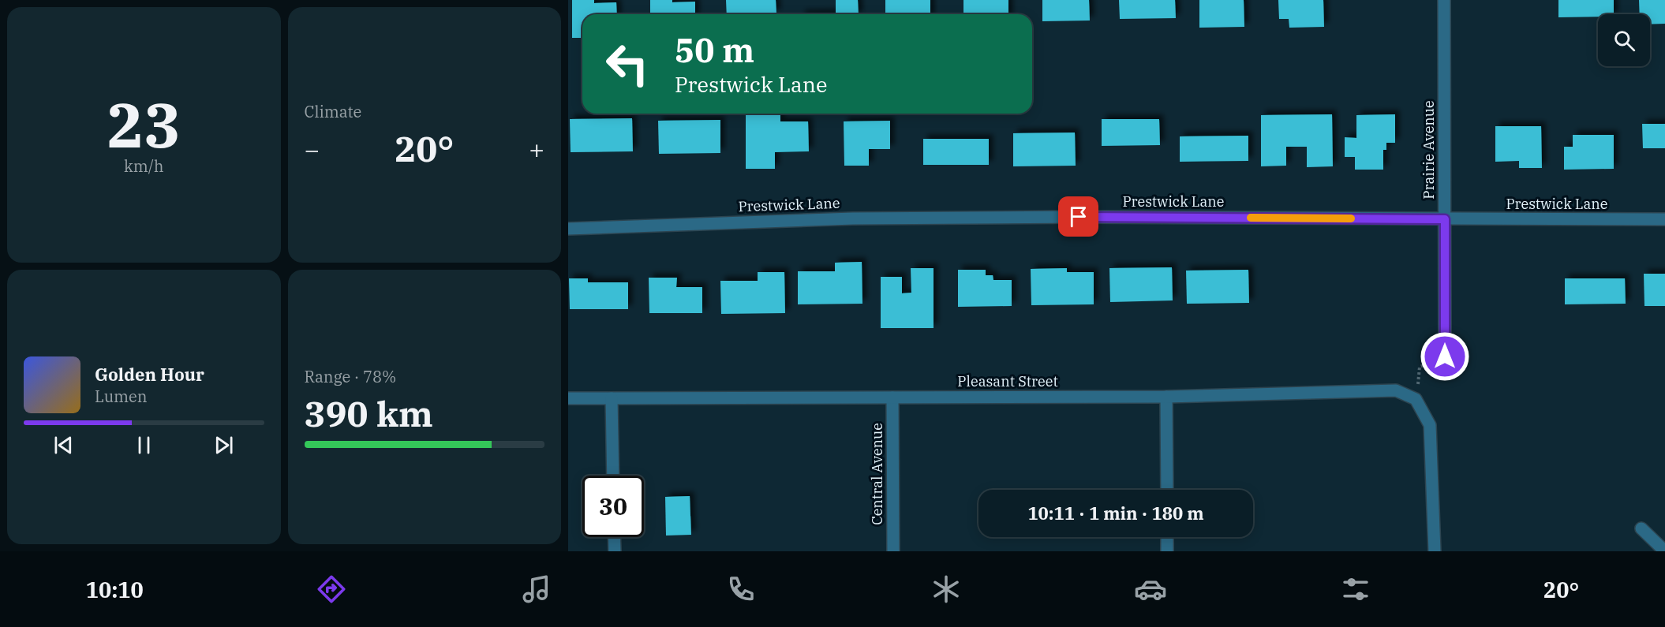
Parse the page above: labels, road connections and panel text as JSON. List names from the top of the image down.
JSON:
{
  "streets": {
    "street": [
      "Prairie Avenue",
      "Prestwick Lane",
      "Pleasant Street",
      "Central Avenue"
    ]
  },
  "crossings": [
    ["Prairie Avenue", "Prestwick Lane"],
    ["Pleasant Street", "Central Avenue"]
  ],
  "page": {
    "tile": [
      ["23", "km/h"],
      "Climate",
      ["Range · 78%", "390 km"]
    ],
    "turn": ["50 m", "Prestwick Lane"],
    "heat": ["−", "20°", "+"],
    "song": ["Golden Hour", "Lumen"],
    "limit": "30",
    "trip": "10:11 · 1 min · 180 m",
    "tabs": ["10:10", "20°"]
  }
}
